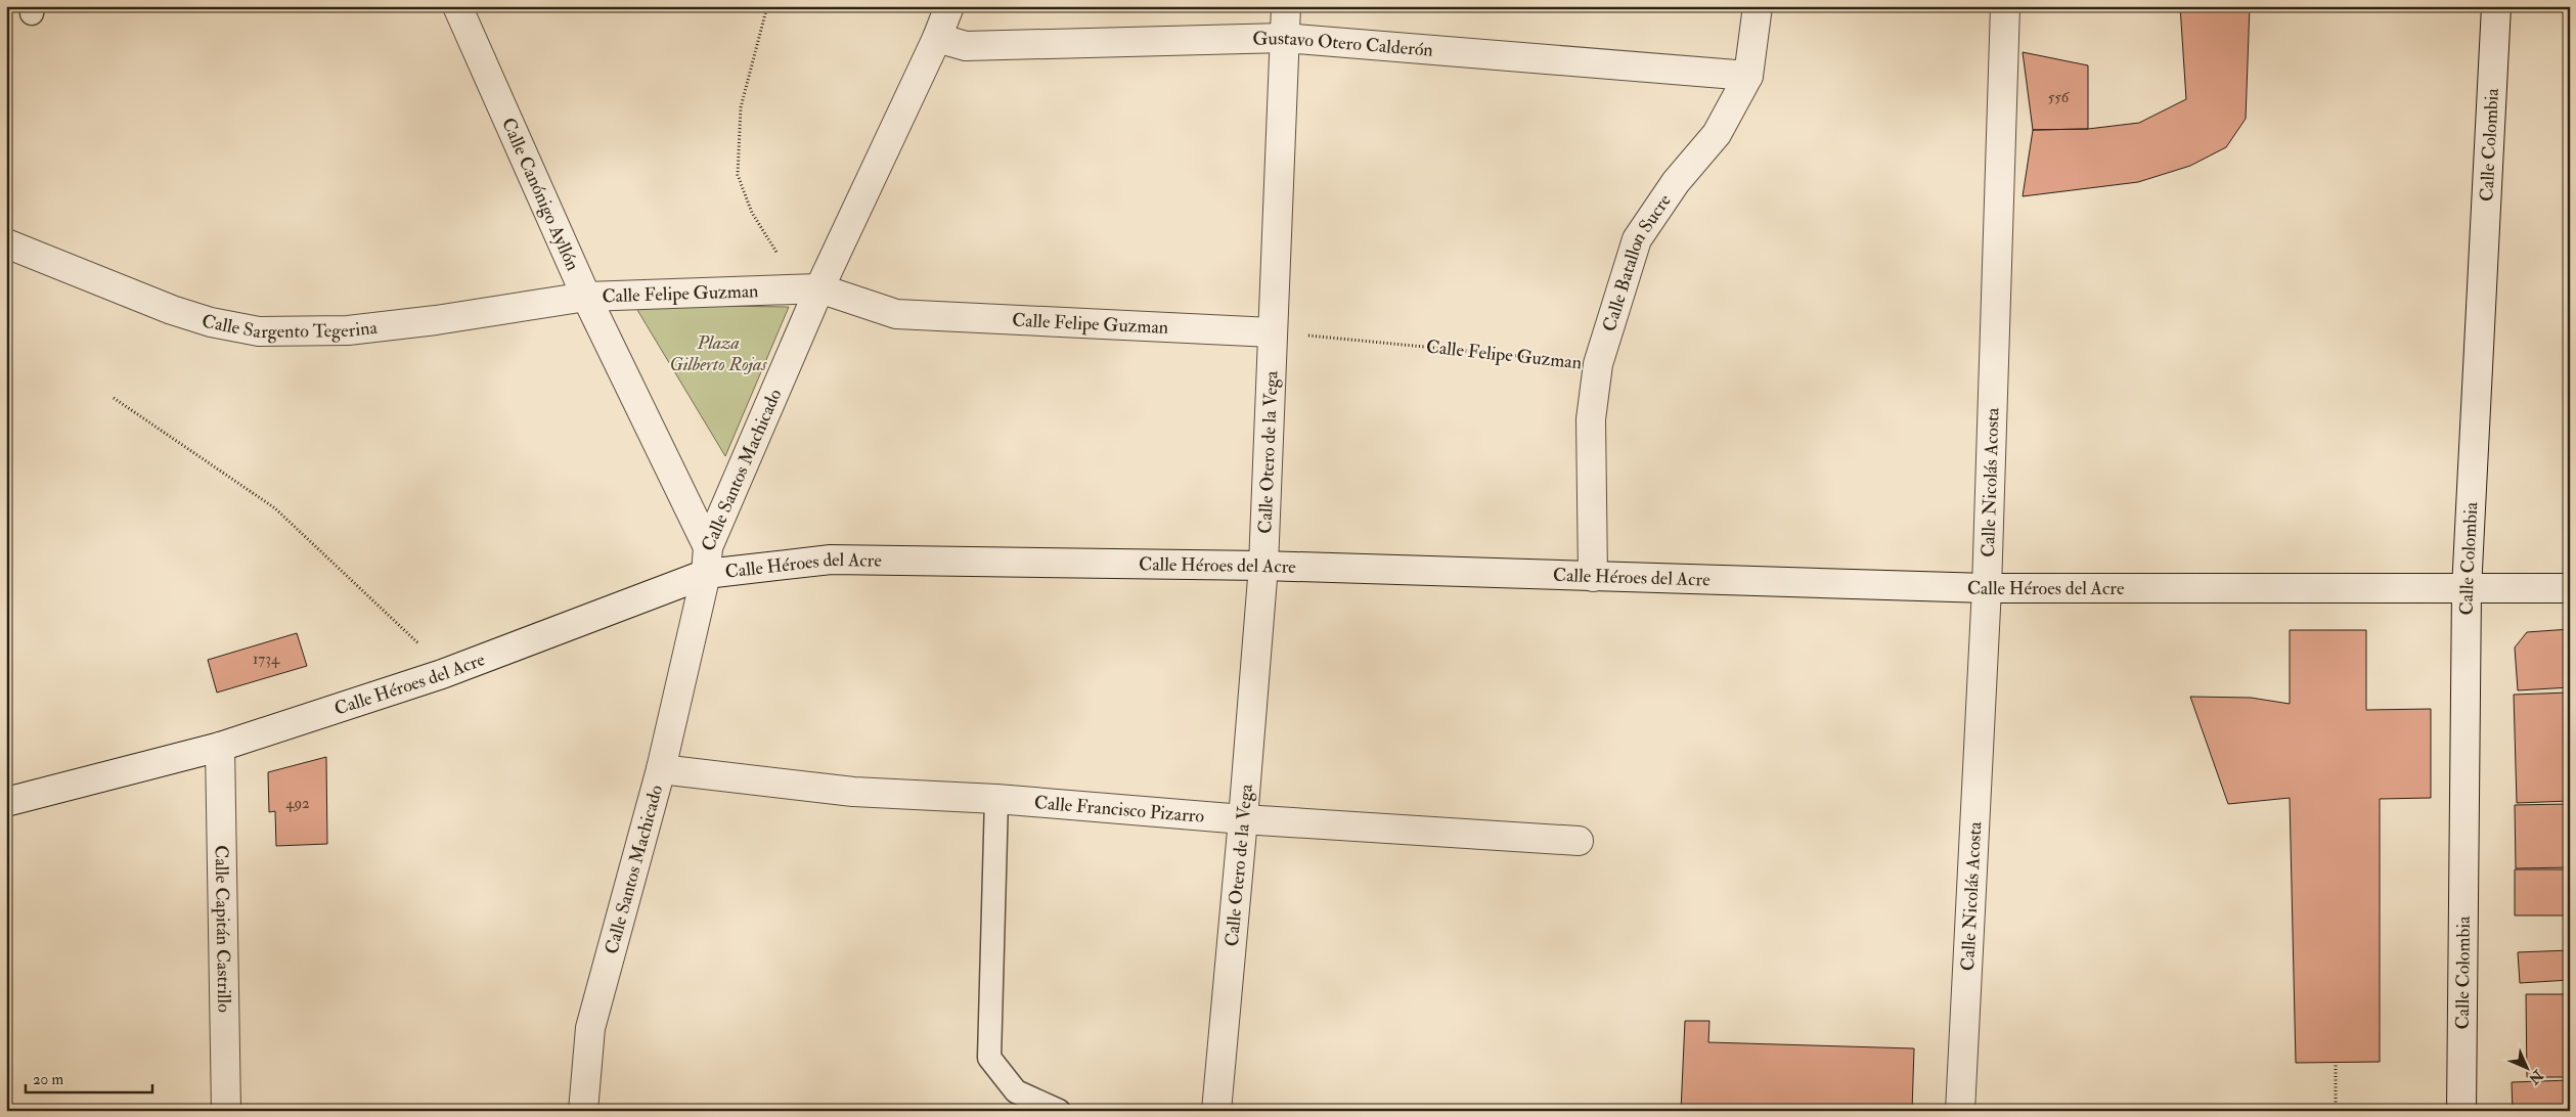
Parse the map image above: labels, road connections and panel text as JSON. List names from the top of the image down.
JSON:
{
  "streets": {
    "street": [
      "Gustavo Otero Calderón",
      "Calle Colombia",
      "Calle Canónigo Ayllón",
      "Calle Batallon Sucre",
      "Calle Felipe Guzman",
      "Calle Sargento Tegerina",
      "Calle Otero de la Vega",
      "Calle Santos Machicado",
      "Calle Nicolás Acosta",
      "Calle Héroes del Acre",
      "Calle Francisco Pizarro",
      "Calle Capitán Castrillo"
    ]
  },
  "crossings": [
    ["Gustavo Otero Calderón", "Calle Batallon Sucre"],
    ["Gustavo Otero Calderón", "Calle Otero de la Vega"],
    ["Gustavo Otero Calderón", "Calle Santos Machicado"],
    ["Calle Colombia", "Calle Héroes del Acre"],
    ["Calle Canónigo Ayllón", "Calle Felipe Guzman"],
    ["Calle Canónigo Ayllón", "Calle Sargento Tegerina"],
    ["Calle Canónigo Ayllón", "Calle Santos Machicado"],
    ["Calle Canónigo Ayllón", "Calle Héroes del Acre"],
    ["Calle Batallon Sucre", "Calle Felipe Guzman"],
    ["Calle Batallon Sucre", "Calle Héroes del Acre"],
    ["Calle Felipe Guzman", "Calle Sargento Tegerina"],
    ["Calle Felipe Guzman", "Calle Otero de la Vega"],
    ["Calle Felipe Guzman", "Calle Santos Machicado"],
    ["Calle Otero de la Vega", "Calle Héroes del Acre"],
    ["Calle Otero de la Vega", "Calle Francisco Pizarro"],
    ["Calle Santos Machicado", "Calle Héroes del Acre"],
    ["Calle Santos Machicado", "Calle Francisco Pizarro"],
    ["Calle Nicolás Acosta", "Calle Héroes del Acre"],
    ["Calle Héroes del Acre", "Calle Capitán Castrillo"]
  ],
  "parks": ["Plaza Gilberto Rojas"],
  "house_numbers": ["556", "1734", "492"],
  "scale_bar": "20 m",
  "north": "bottom right"
}
